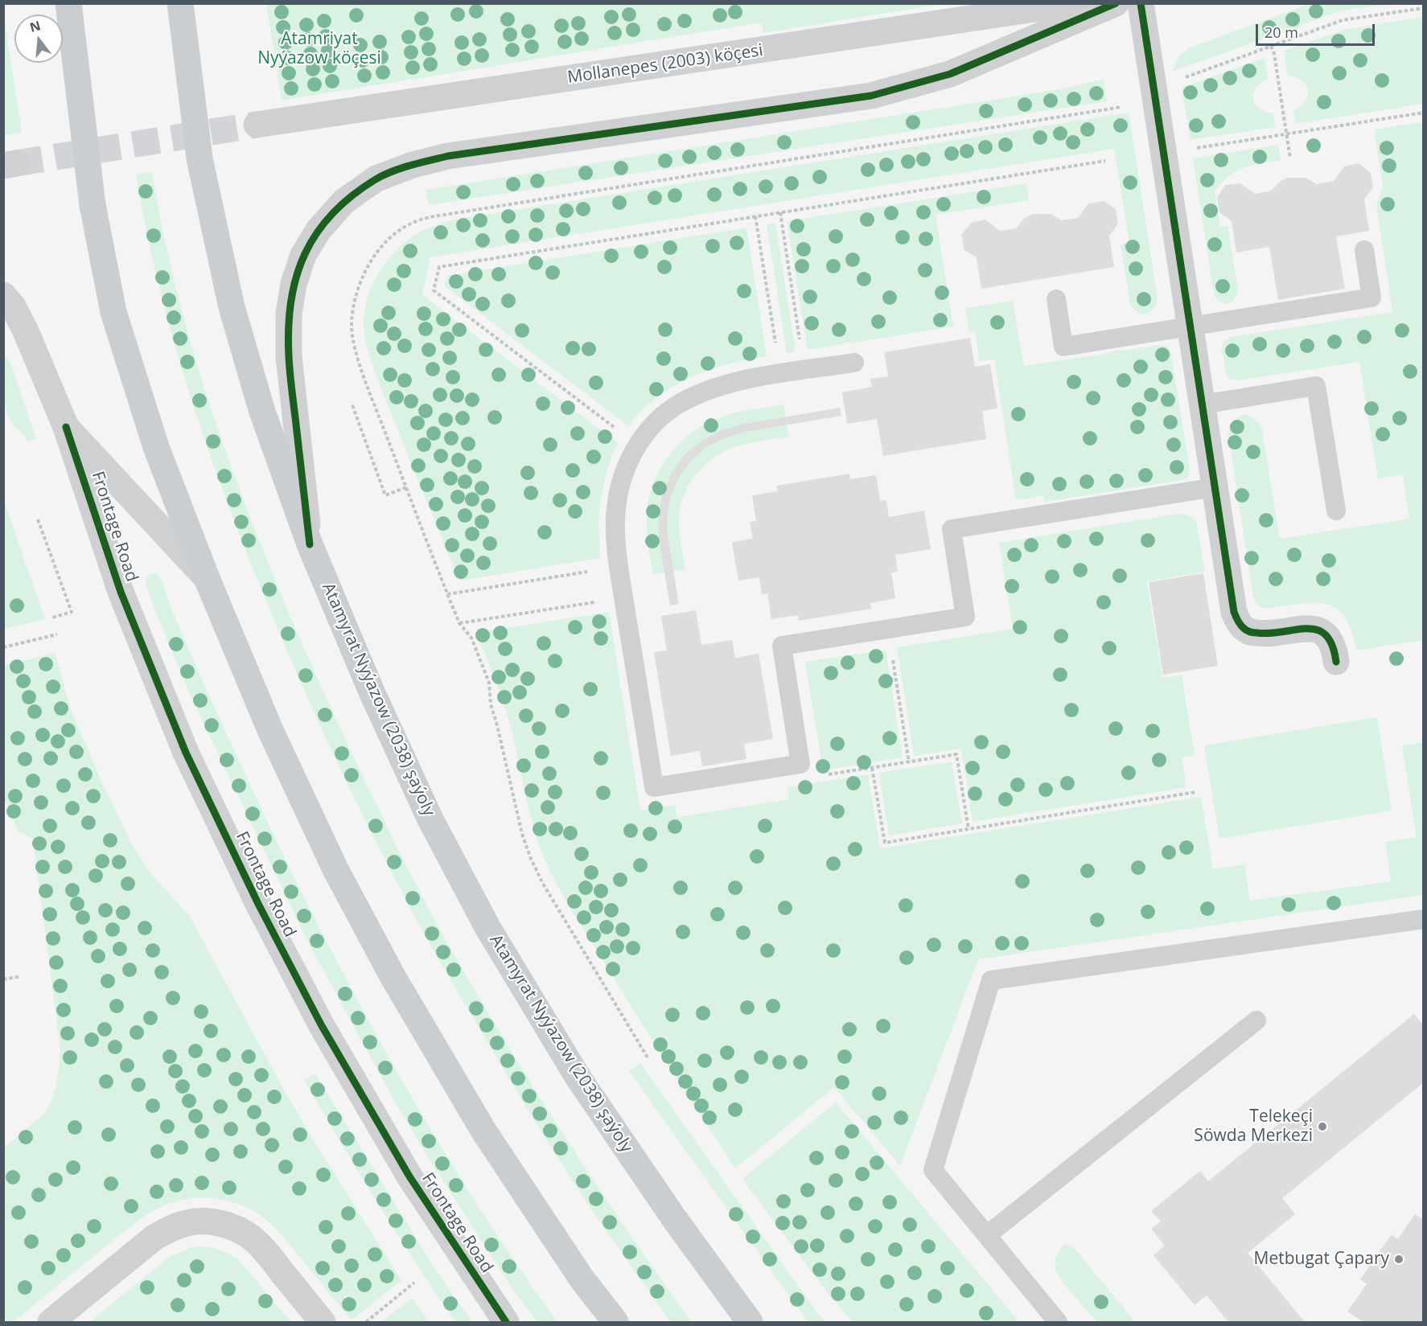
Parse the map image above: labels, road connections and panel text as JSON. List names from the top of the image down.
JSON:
{
  "streets": {
    "main road": ["Atamyrat Nyýazow (2038) şaýoly"],
    "street": ["Mollanepes (2003) köçesi", "Frontage Road"]
  },
  "parks": ["Atamriyat Nyýazow köçesi"],
  "places": ["Telekeçi Söwda Merkezi", "Metbugat Çapary"],
  "scale_bar": "20 m",
  "north": "top"
}
